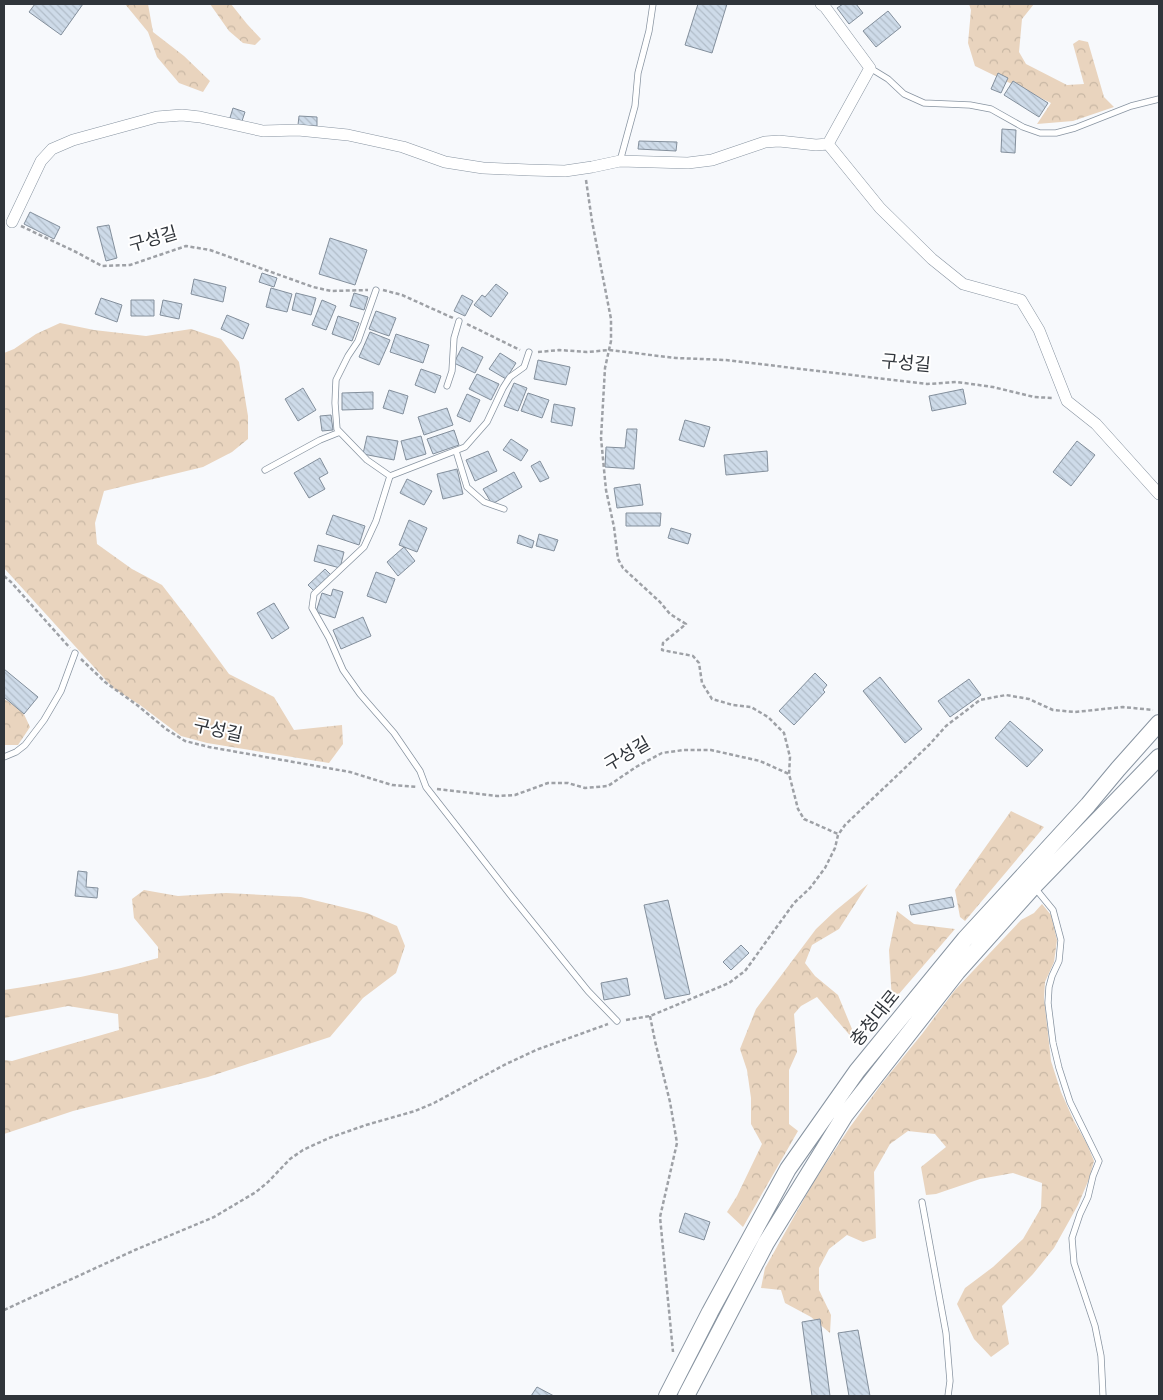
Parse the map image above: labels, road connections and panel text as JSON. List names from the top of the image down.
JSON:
{
  "streets": {
    "main road": ["충청대로"],
    "path": ["구성길"]
  }
}
